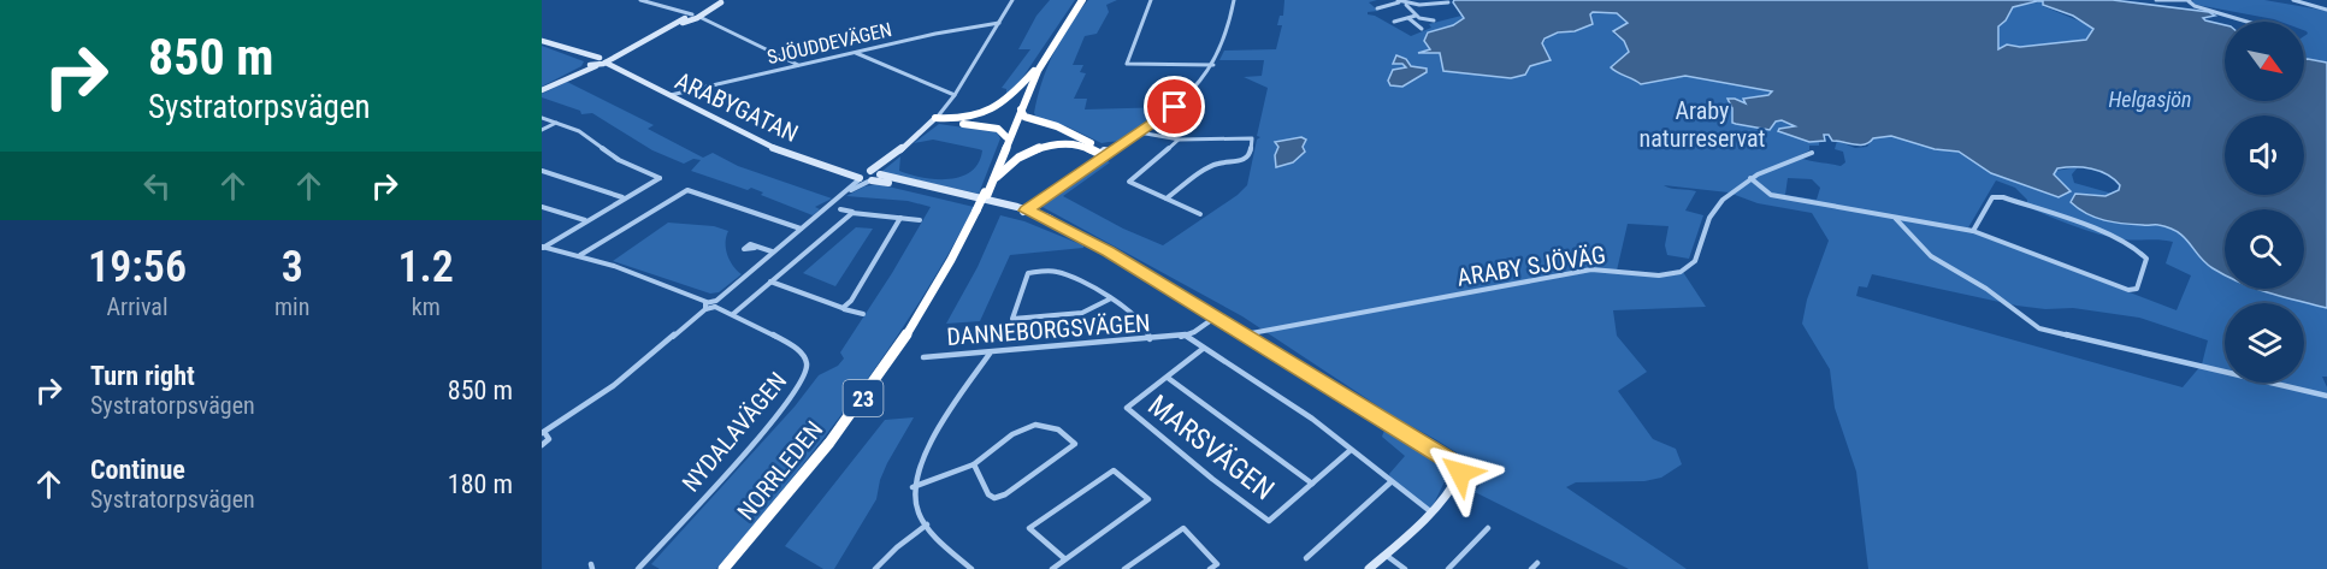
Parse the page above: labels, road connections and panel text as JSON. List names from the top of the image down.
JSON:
{
  "streets": {
    "highway": ["23", "NORRLEDEN"],
    "street": [
      "SJÖUDDEVÄGEN",
      "ARABYGATAN",
      "ARABY SJÖVÄG",
      "DANNEBORGSVÄGEN",
      "NYDALAVÄGEN",
      "MARSVÄGEN"
    ]
  },
  "crossings": [
    ["SJÖUDDEVÄGEN", "ARABYGATAN"],
    ["23", "NORRLEDEN"]
  ],
  "water": ["Helgasjön"],
  "parks": ["Araby naturreservat"],
  "north": "bottom right",
  "page": {
    "turn": ["850 m", "Systratorpsvägen"],
    "eta": [
      "19:56",
      "Arrival",
      "3",
      "min",
      "1.2",
      "km"
    ],
    "list": [
      {
        "name": "Turn right",
        "note": "Systratorpsvägen",
        "value": "850 m"
      },
      {
        "name": "Continue",
        "note": "Systratorpsvägen",
        "value": "180 m"
      }
    ]
  }
}
